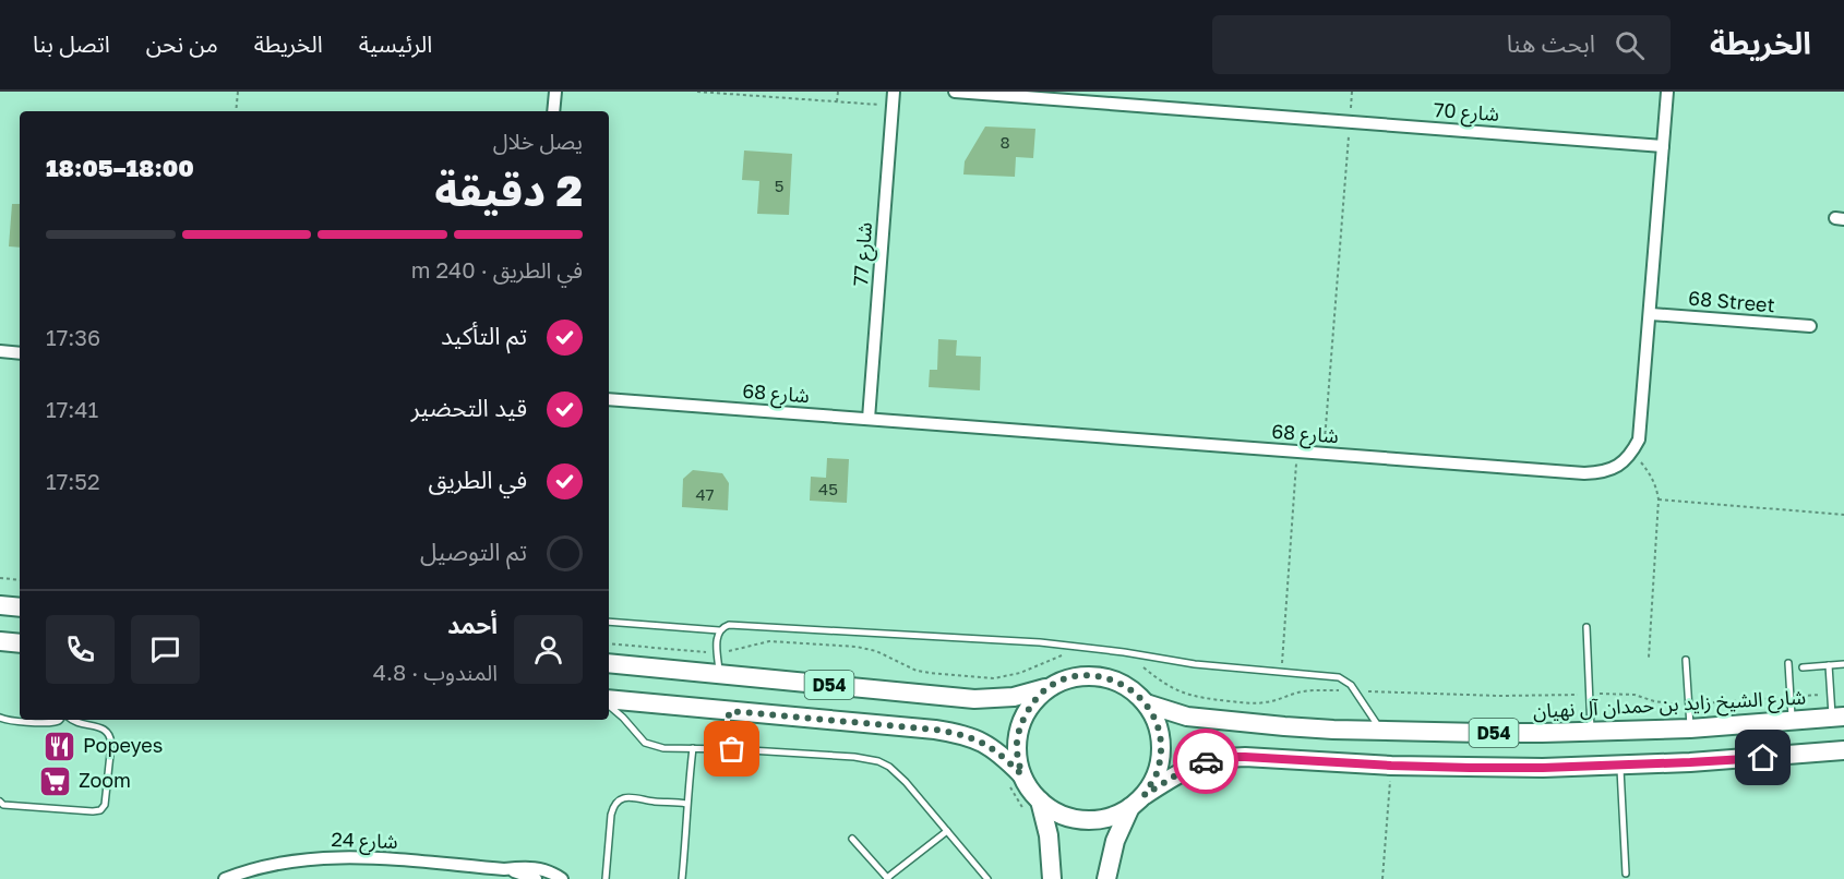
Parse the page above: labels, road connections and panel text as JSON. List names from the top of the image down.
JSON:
{
  "streets": {
    "main road": ["D54", "شارع الشيخ زايد بن حمدان آل نهيان"],
    "street": [
      "شارع 70",
      "شارع 77",
      "68 Street",
      "شارع 68",
      "شارع 24"
    ]
  },
  "crossings": [
    ["شارع 77", "شارع 68"],
    ["D54", "شارع الشيخ زايد بن حمدان آل نهيان"]
  ],
  "places": {
    "restaurant": ["Popeyes"],
    "supermarket": ["Zoom"]
  },
  "house_numbers": [
    "8",
    "5",
    "45",
    "47"
  ],
  "page": {
    "header": "الخريطة",
    "search": "ابحث هنا",
    "nav": [
      "الرئيسية",
      "الخريطة",
      "من نحن",
      "اتصل بنا"
    ],
    "heading": ["2 دقيقة", "يصل خلال", "18:00–18:05"],
    "panel": ["أحمد", "المندوب · 4.8"],
    "bar": "في الطريق · 240 m",
    "list": [
      ["تم التأكيد", "17:36"],
      ["قيد التحضير", "17:41"],
      ["في الطريق", "17:52"],
      "تم التوصيل"
    ]
  }
}
